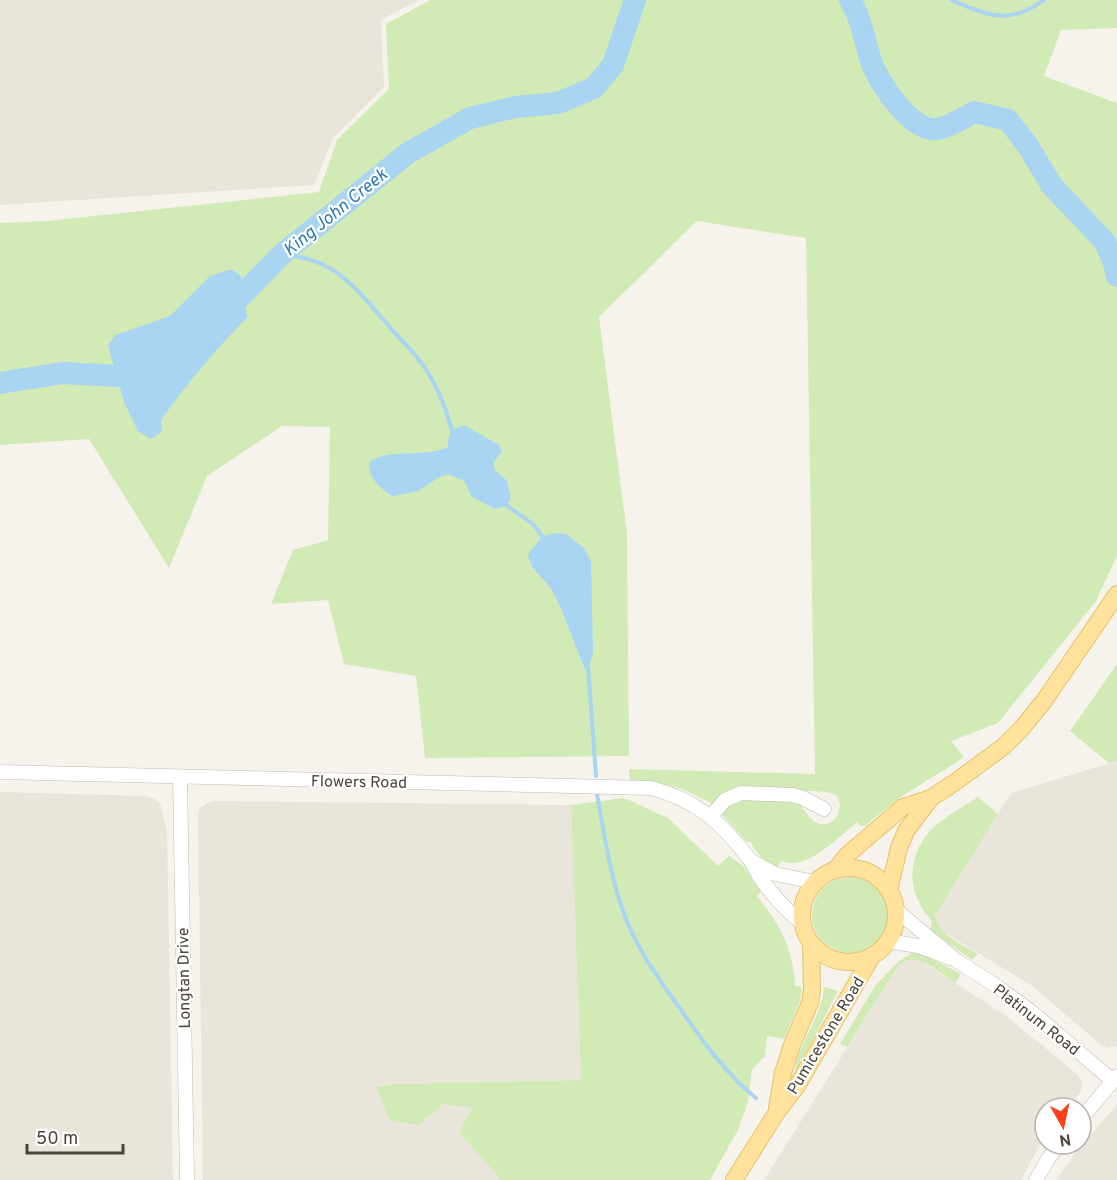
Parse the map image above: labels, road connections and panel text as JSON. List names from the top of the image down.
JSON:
{
  "streets": {
    "main road": ["Pumicestone Road"],
    "street": ["Flowers Road", "Longtan Drive", "Platinum Road"]
  },
  "crossings": [
    ["Flowers Road", "Longtan Drive"],
    ["Flowers Road", "Platinum Road"],
    ["Flowers Road", "Pumicestone Road"],
    ["Platinum Road", "Pumicestone Road"]
  ],
  "water": ["King John Creek"],
  "scale_bar": "50 m",
  "north": "bottom"
}
